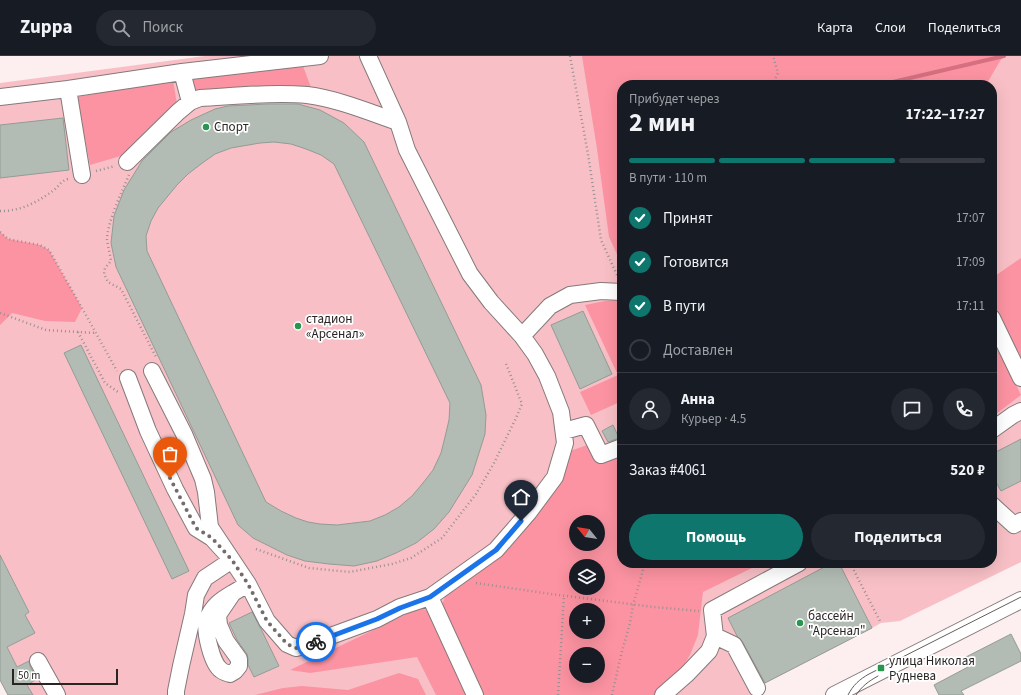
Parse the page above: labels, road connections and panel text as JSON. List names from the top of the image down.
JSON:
{
  "places": {
    "other": ["Спорт", "стадион «Арсенал»", "бассейн \"Арсенал\""],
    "transit": ["улица Николая Руднева"]
  },
  "scale_bar": "50 m",
  "north": "top left",
  "page": {
    "header": "Zuppa",
    "search": "Поиск",
    "nav": ["Карта", "Слои", "Поделиться"],
    "heading": ["2 мин", "Прибудет через", "17:22–17:27"],
    "panel": [
      "Анна",
      "Курьер · 4.5",
      "Заказ #4061",
      "520 ₽"
    ],
    "bar": "В пути · 110 m",
    "list": [
      ["Принят", "17:07"],
      ["Готовится", "17:09"],
      ["В пути", "17:11"],
      "Доставлен"
    ],
    "buttons": ["Помощь", "Поделиться"],
    "map_buttons": ["+", "−"],
    "scale": "50 m"
  }
}
